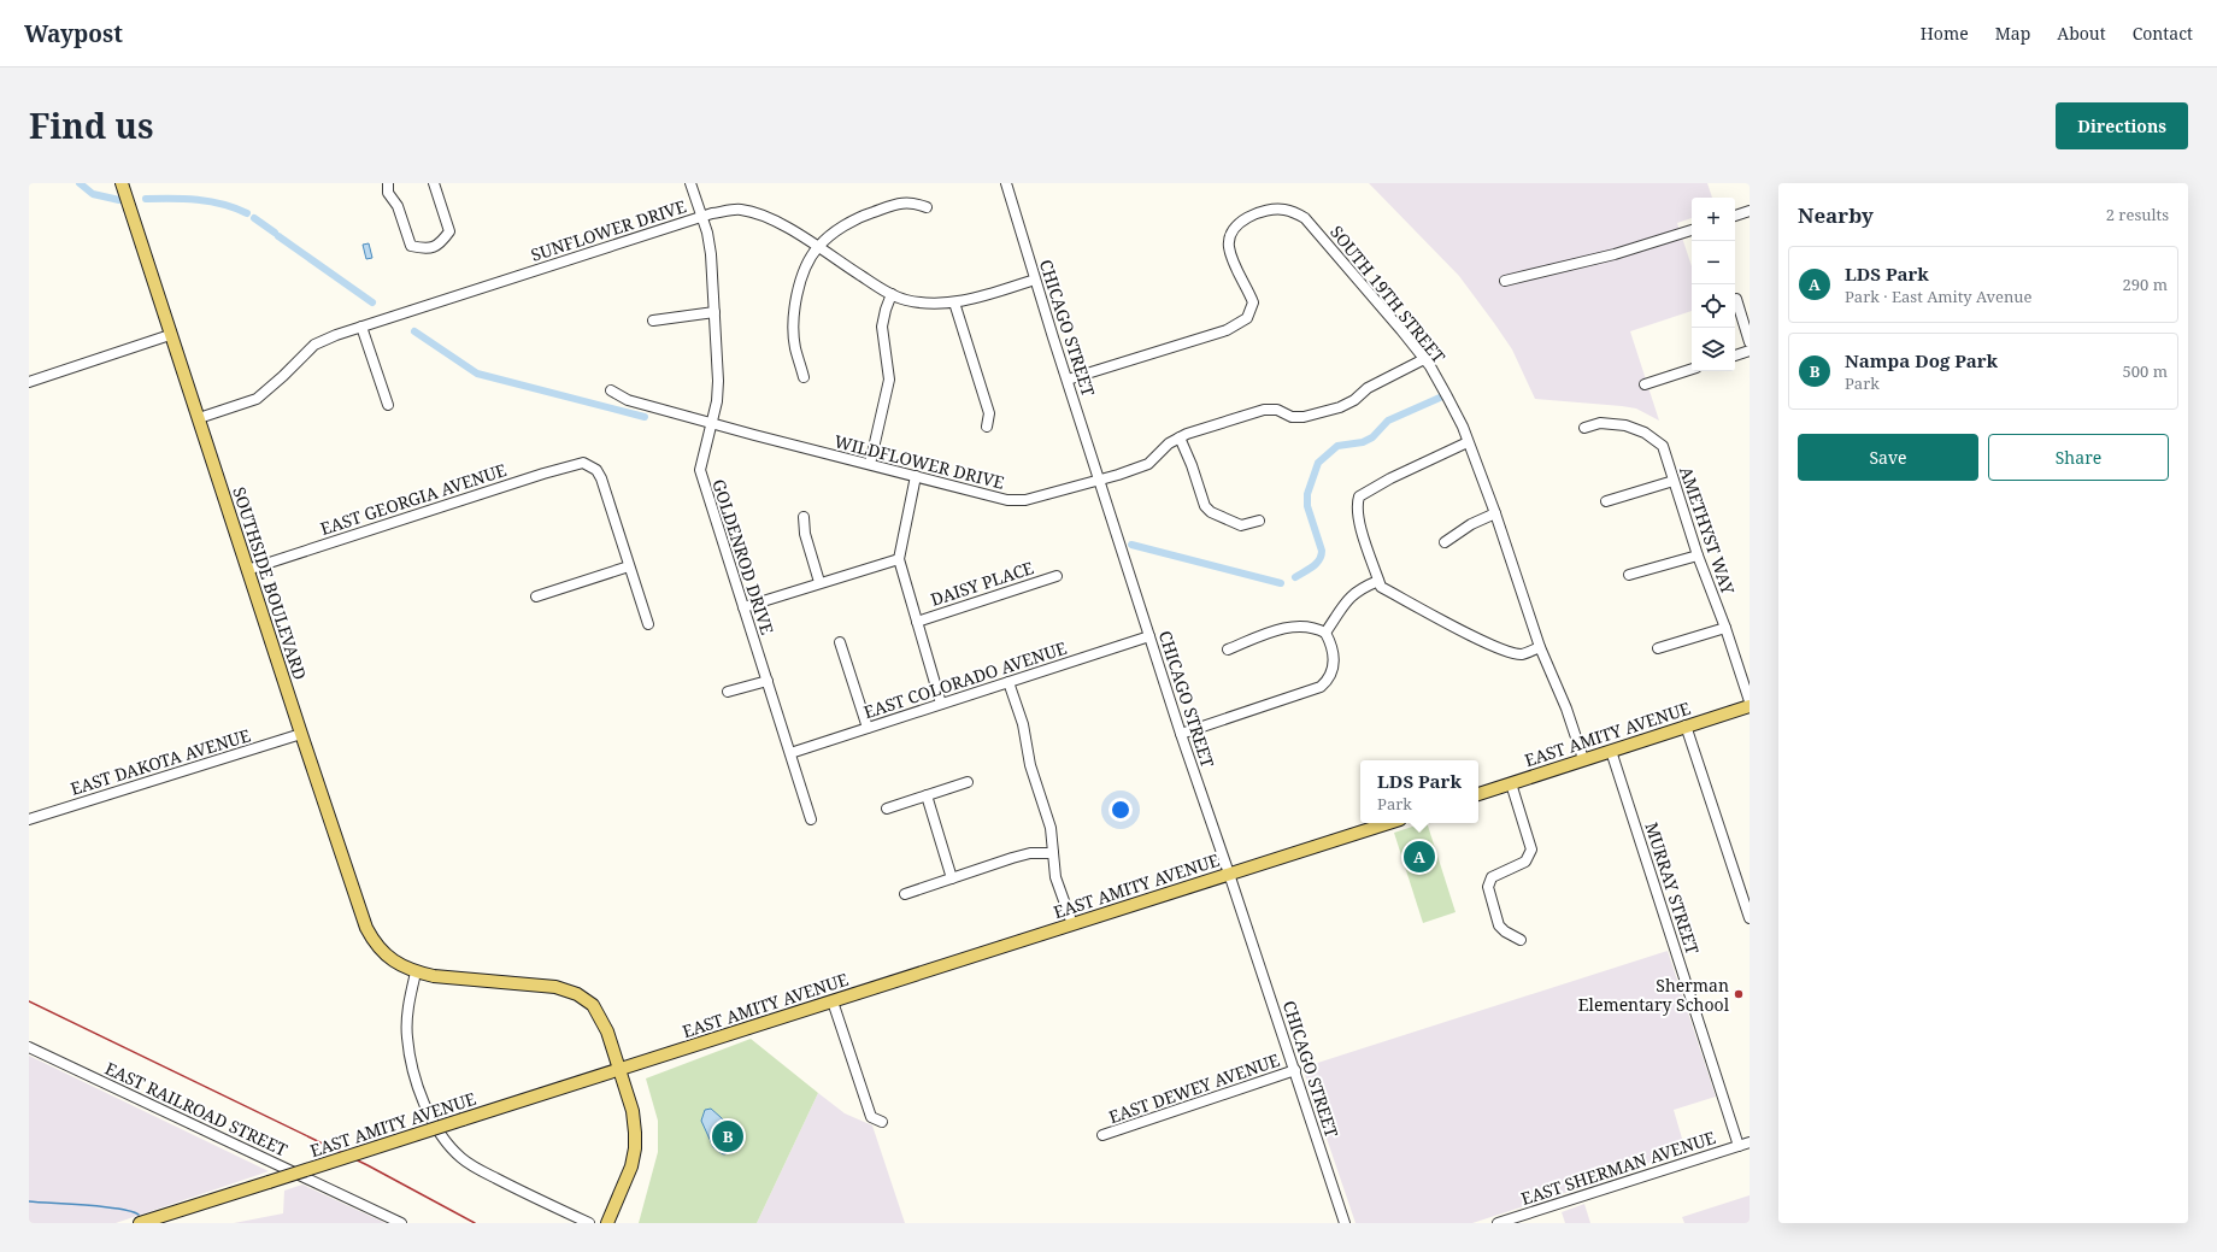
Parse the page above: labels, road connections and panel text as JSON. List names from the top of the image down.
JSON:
{
  "streets": {
    "main road": ["SOUTHSIDE BOULEVARD", "EAST AMITY AVENUE"],
    "street": [
      "SUNFLOWER DRIVE",
      "SOUTH 19TH STREET",
      "CHICAGO STREET",
      "WILDFLOWER DRIVE",
      "EAST GEORGIA AVENUE",
      "AMETHYST WAY",
      "GOLDENROD DRIVE",
      "DAISY PLACE",
      "EAST COLORADO AVENUE",
      "EAST DAKOTA AVENUE",
      "MURRAY STREET",
      "EAST DEWEY AVENUE",
      "EAST RAILROAD STREET",
      "EAST SHERMAN AVENUE"
    ]
  },
  "crossings": [
    ["SUNFLOWER DRIVE", "CHICAGO STREET"],
    ["SUNFLOWER DRIVE", "GOLDENROD DRIVE"],
    ["SUNFLOWER DRIVE", "SOUTHSIDE BOULEVARD"],
    ["SOUTH 19TH STREET", "CHICAGO STREET"],
    ["SOUTH 19TH STREET", "WILDFLOWER DRIVE"],
    ["SOUTH 19TH STREET", "EAST AMITY AVENUE"],
    ["CHICAGO STREET", "WILDFLOWER DRIVE"],
    ["CHICAGO STREET", "EAST COLORADO AVENUE"],
    ["CHICAGO STREET", "EAST AMITY AVENUE"],
    ["CHICAGO STREET", "EAST DEWEY AVENUE"],
    ["WILDFLOWER DRIVE", "GOLDENROD DRIVE"],
    ["EAST GEORGIA AVENUE", "SOUTHSIDE BOULEVARD"],
    ["GOLDENROD DRIVE", "EAST COLORADO AVENUE"],
    ["SOUTHSIDE BOULEVARD", "EAST AMITY AVENUE"],
    ["SOUTHSIDE BOULEVARD", "EAST DAKOTA AVENUE"],
    ["EAST AMITY AVENUE", "MURRAY STREET"],
    ["MURRAY STREET", "EAST SHERMAN AVENUE"]
  ],
  "places": ["Sherman Elementary School"],
  "page": {
    "header": "Waypost",
    "nav": [
      "Home",
      "Map",
      "About",
      "Contact"
    ],
    "title": "Find us",
    "buttons": [
      "Directions",
      ["Save", "Share"]
    ],
    "heading": ["Nearby", "2 results"],
    "map_buttons": ["+", "−"],
    "list": [
      {
        "mark": "A",
        "name": "LDS Park",
        "note": "Park · East Amity Avenue",
        "value": "290 m"
      },
      {
        "mark": "B",
        "name": "Nampa Dog Park",
        "note": "Park",
        "value": "500 m"
      }
    ],
    "popup": ["LDS Park", "Park"],
    "pins": ["A", "B"]
  }
}
